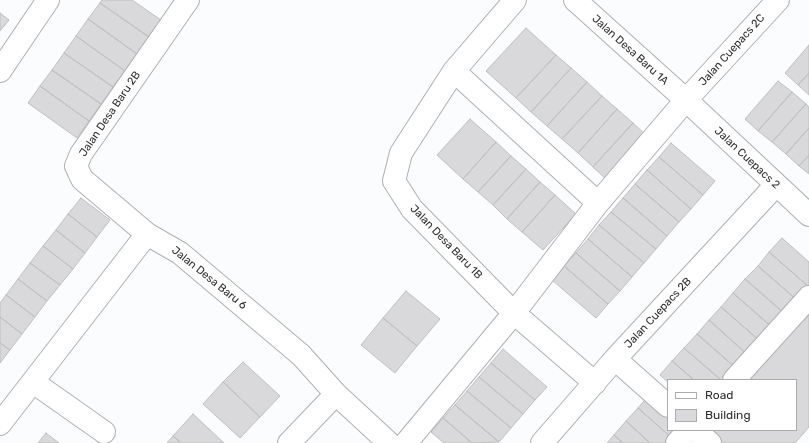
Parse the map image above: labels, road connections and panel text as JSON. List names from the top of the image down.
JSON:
{
  "streets": {
    "street": [
      "Jalan Desa Baru 1A",
      "Jalan Cuepacs 2C",
      "Jalan Desa Baru 2B",
      "Jalan Cuepacs 2",
      "Jalan Desa Baru 1B",
      "Jalan Desa Baru 6",
      "Jalan Cuepacs 2B"
    ]
  },
  "crossings": [
    ["Jalan Desa Baru 1A", "Jalan Cuepacs 2C"],
    ["Jalan Desa Baru 1A", "Jalan Cuepacs 2"],
    ["Jalan Cuepacs 2C", "Jalan Cuepacs 2"],
    ["Jalan Cuepacs 2C", "Jalan Desa Baru 1B"],
    ["Jalan Desa Baru 2B", "Jalan Desa Baru 6"],
    ["Jalan Cuepacs 2", "Jalan Cuepacs 2B"],
    ["Jalan Desa Baru 1B", "Jalan Cuepacs 2B"]
  ],
  "legend": ["Road", "Building"]
}
